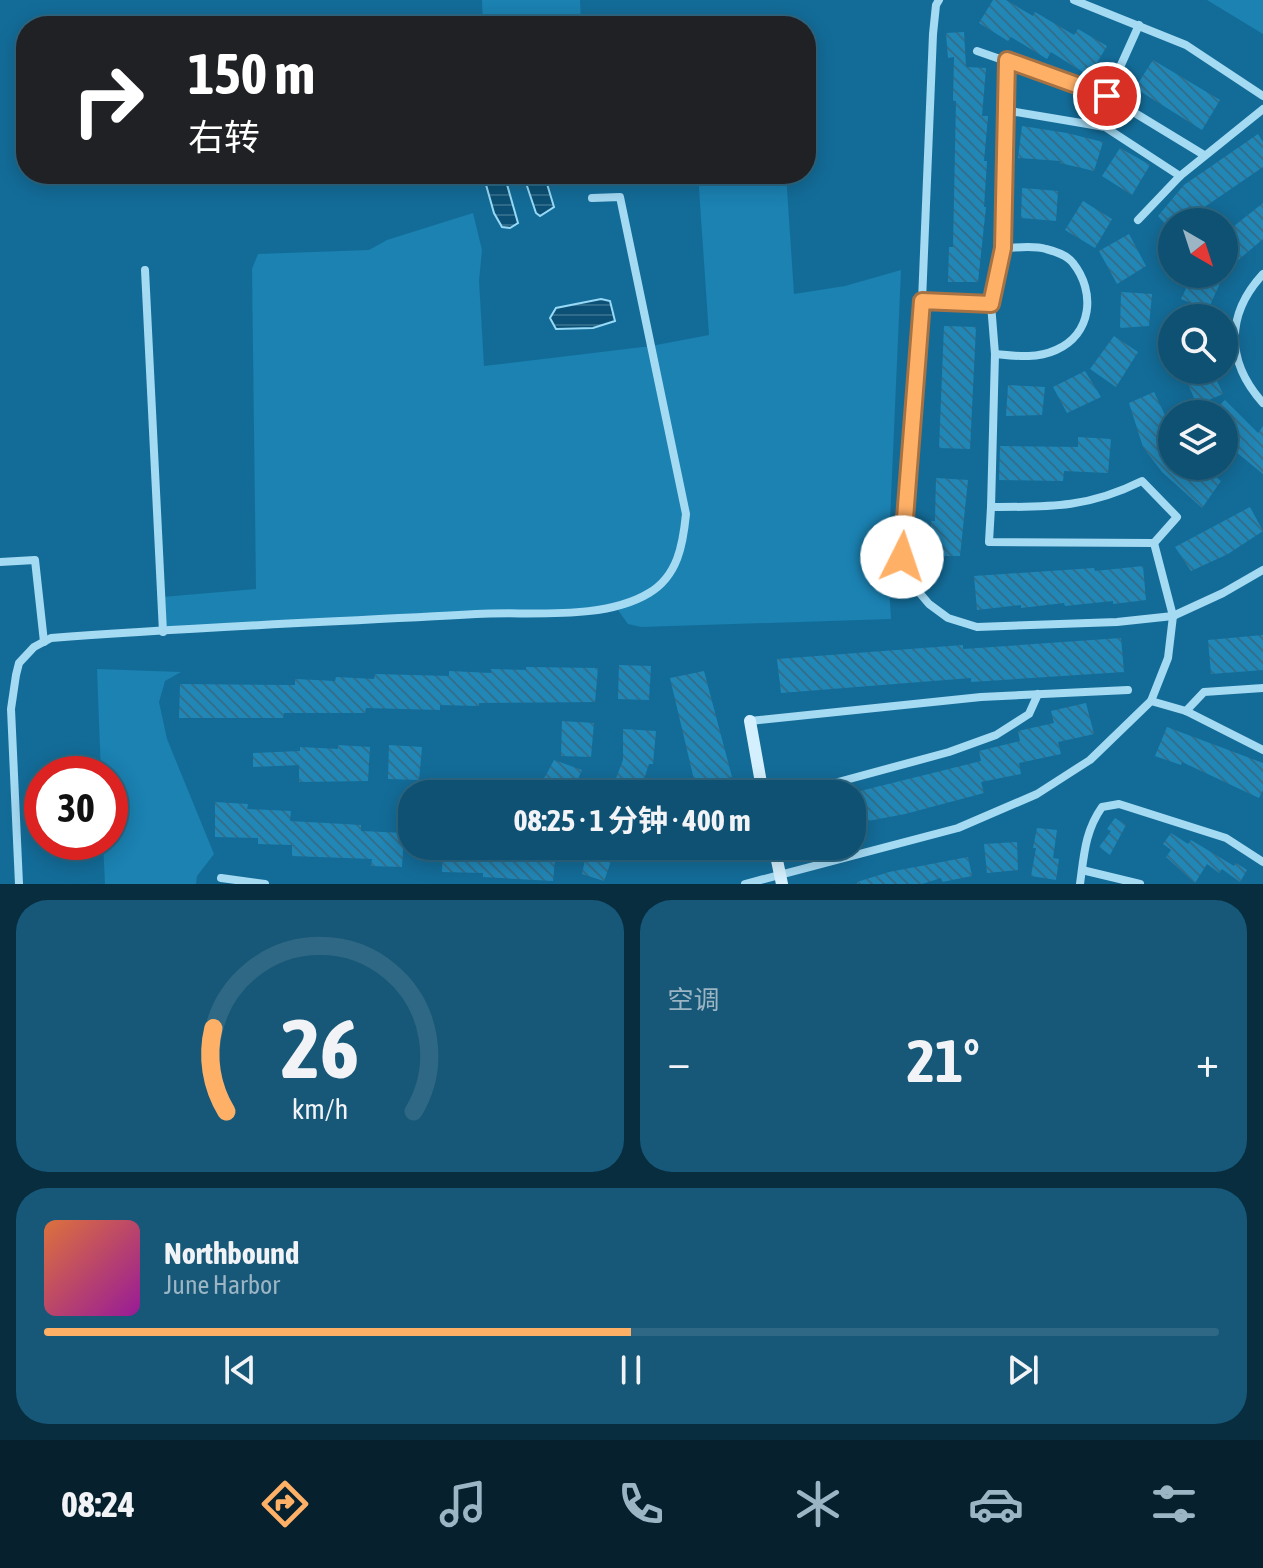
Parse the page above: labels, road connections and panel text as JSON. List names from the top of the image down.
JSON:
{
  "north": "bottom right",
  "page": {
    "turn": ["150 m", "右转"],
    "limit": "30",
    "trip": "08:25 · 1 分钟 · 400 m",
    "tile": "空调",
    "heat": ["−", "21°", "+"],
    "song": ["Northbound", "June Harbor"],
    "tabs": "08:24",
    "gauge": ["26", "km/h"]
  }
}
